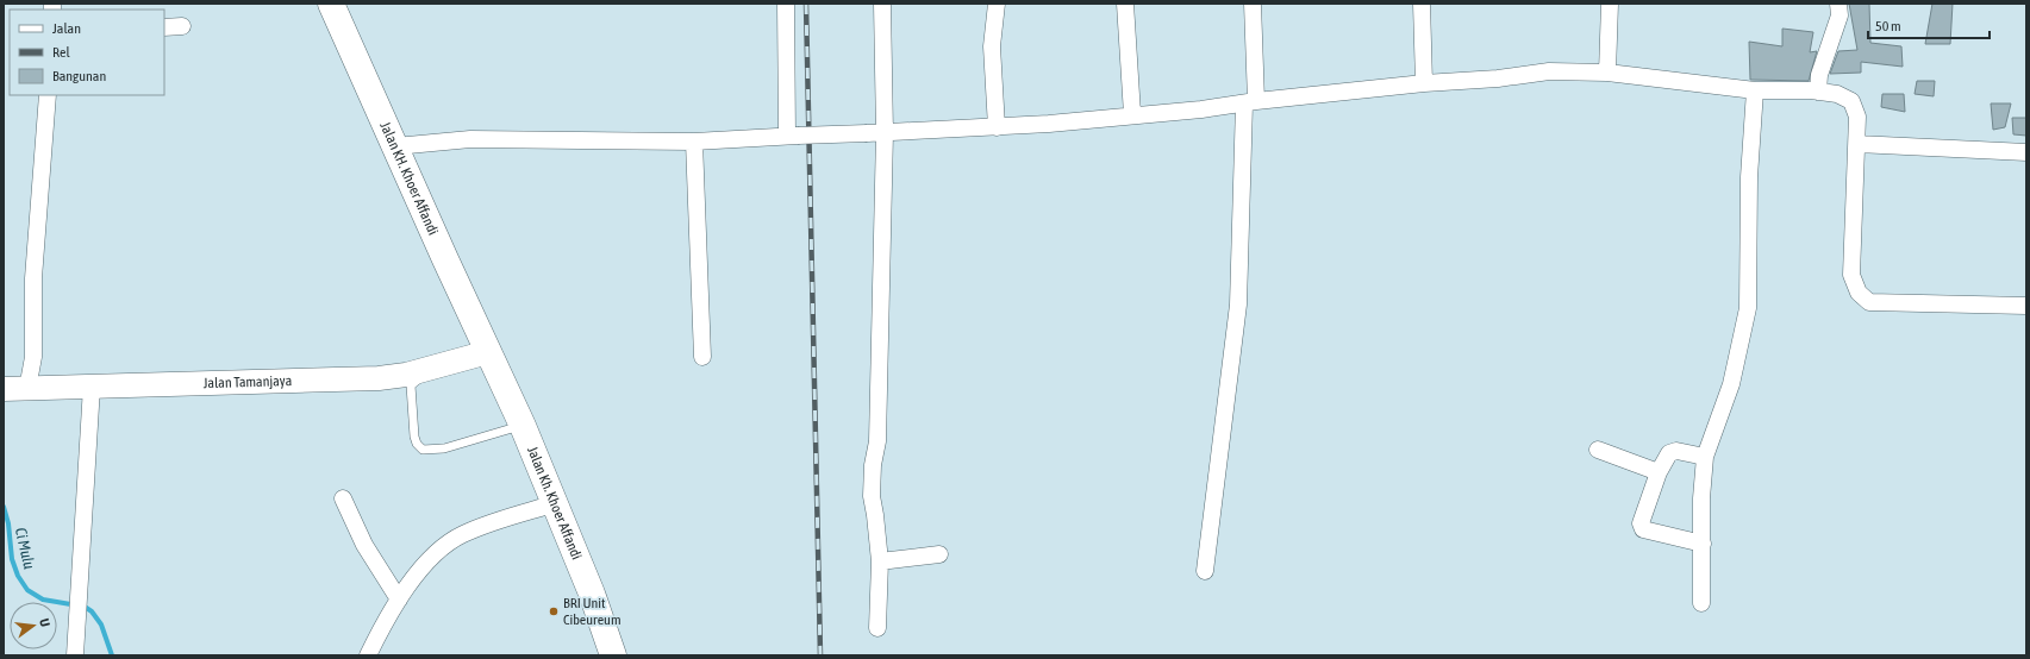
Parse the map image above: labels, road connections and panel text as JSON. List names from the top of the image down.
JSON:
{
  "streets": {
    "main road": ["Jalan KH. Khoer Affandi", "Jalan Kh. Khoer Affandi"],
    "street": ["Jalan Tamanjaya"]
  },
  "crossings": [
    ["Jalan KH. Khoer Affandi", "Jalan Tamanjaya"],
    ["Jalan KH. Khoer Affandi", "Jalan Kh. Khoer Affandi"],
    ["Jalan Tamanjaya", "Jalan Kh. Khoer Affandi"]
  ],
  "water": ["Ci Mulu"],
  "places": ["BRI Unit Cibeureum"],
  "legend": ["Jalan", "Rel", "Bangunan"],
  "scale_bar": "50 m",
  "north": "right"
}
